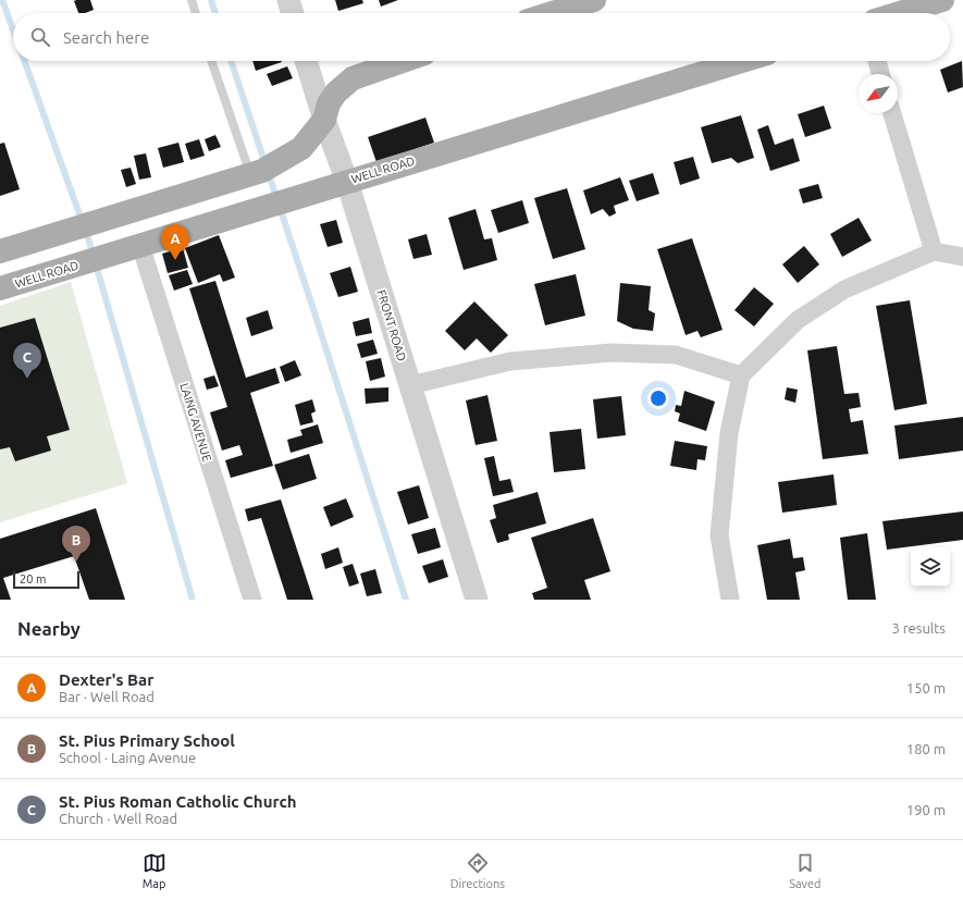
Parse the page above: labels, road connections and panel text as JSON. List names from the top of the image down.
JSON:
{
  "streets": {
    "main road": ["WELL ROAD"],
    "street": ["FRONT ROAD", "LAING AVENUE"]
  },
  "crossings": [
    ["WELL ROAD", "FRONT ROAD"],
    ["WELL ROAD", "LAING AVENUE"]
  ],
  "scale_bar": "20 m",
  "north": "bottom left",
  "page": {
    "search": "Search here",
    "pins": ["A", "C", "B"],
    "scale": "20 m",
    "heading": ["Nearby", "3 results"],
    "list": [
      {
        "mark": "A",
        "name": "Dexter's Bar",
        "note": "Bar · Well Road",
        "value": "150 m"
      },
      {
        "mark": "B",
        "name": "St. Pius Primary School",
        "note": "School · Laing Avenue",
        "value": "180 m"
      },
      {
        "mark": "C",
        "name": "St. Pius Roman Catholic Church",
        "note": "Church · Well Road",
        "value": "190 m"
      }
    ],
    "nav": ["Map", "Directions", "Saved"]
  }
}
